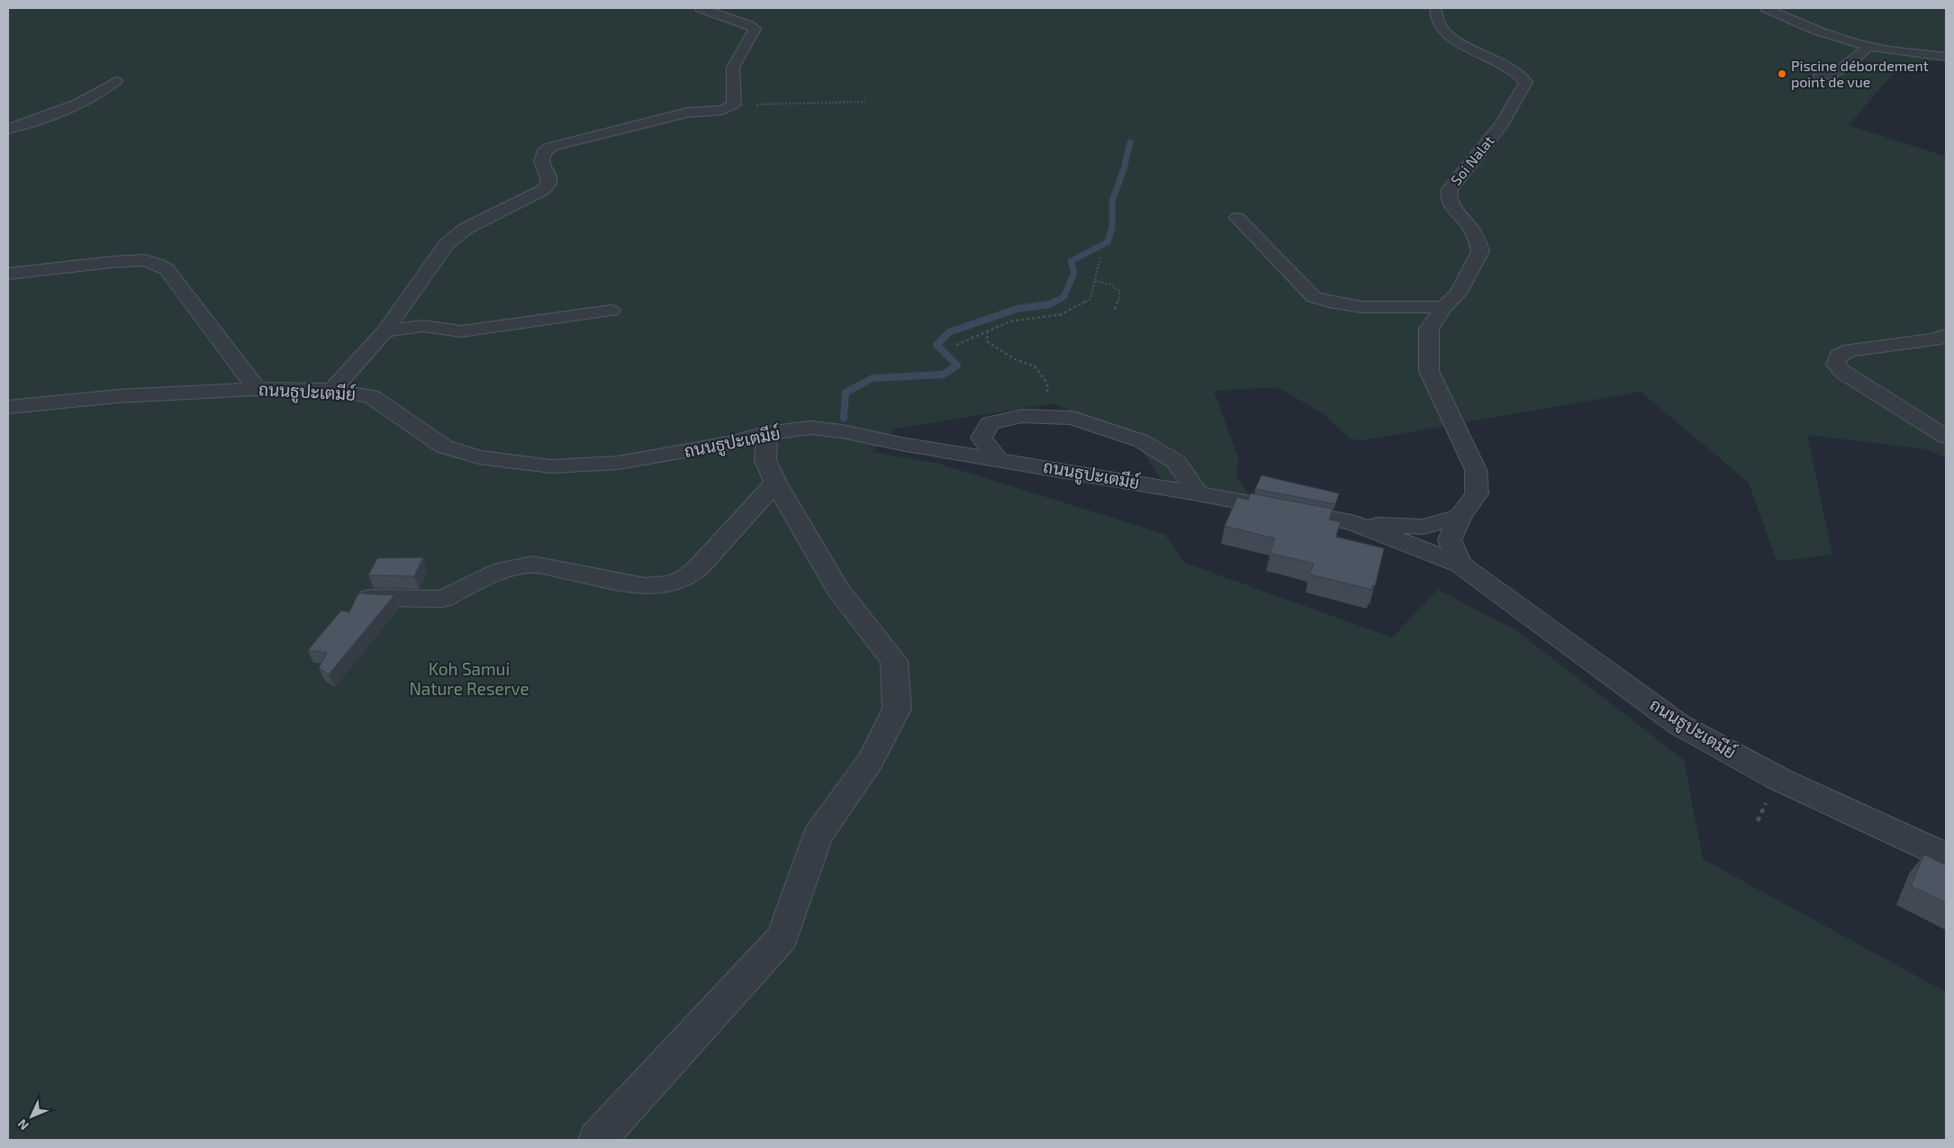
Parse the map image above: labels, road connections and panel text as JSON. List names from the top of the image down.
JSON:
{
  "streets": {
    "street": ["Soi Nalat", "ถนนธูปะเตมีย์"]
  },
  "crossings": [
    ["Soi Nalat", "ถนนธูปะเตมีย์"]
  ],
  "parks": ["Koh Samui Nature Reserve"],
  "places": ["Piscine débordement point de vue"],
  "north": "bottom left"
}
